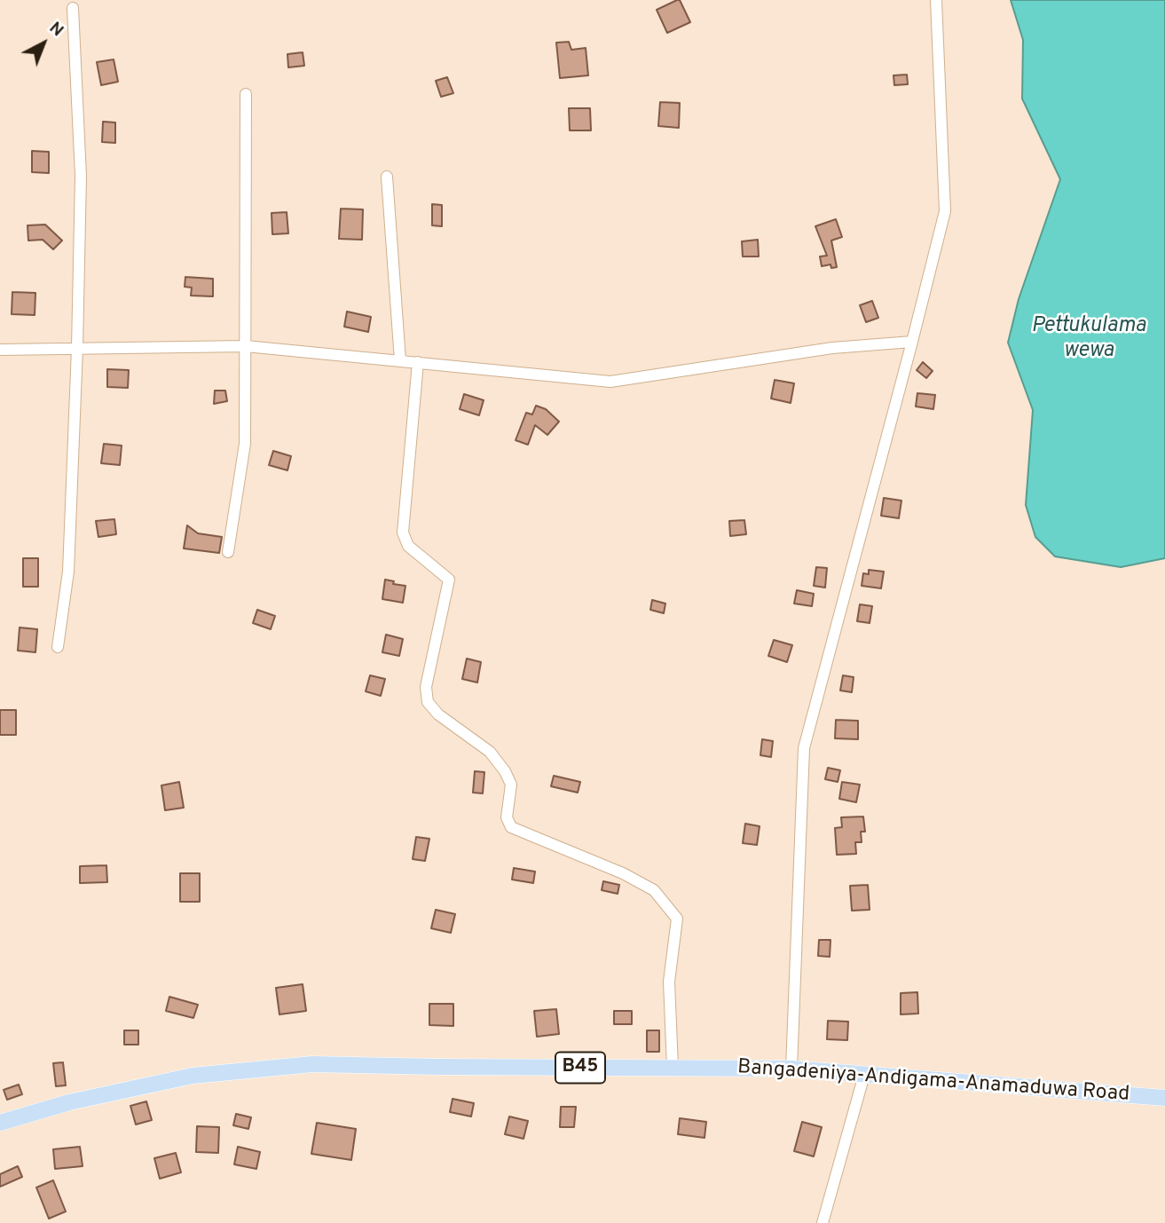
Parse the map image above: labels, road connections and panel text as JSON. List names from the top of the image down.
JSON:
{
  "streets": {
    "main road": ["B45", "Bangadeniya-Andigama-Anamaduwa Road"]
  },
  "water": ["Pettukulama wewa"],
  "north": "top right"
}
